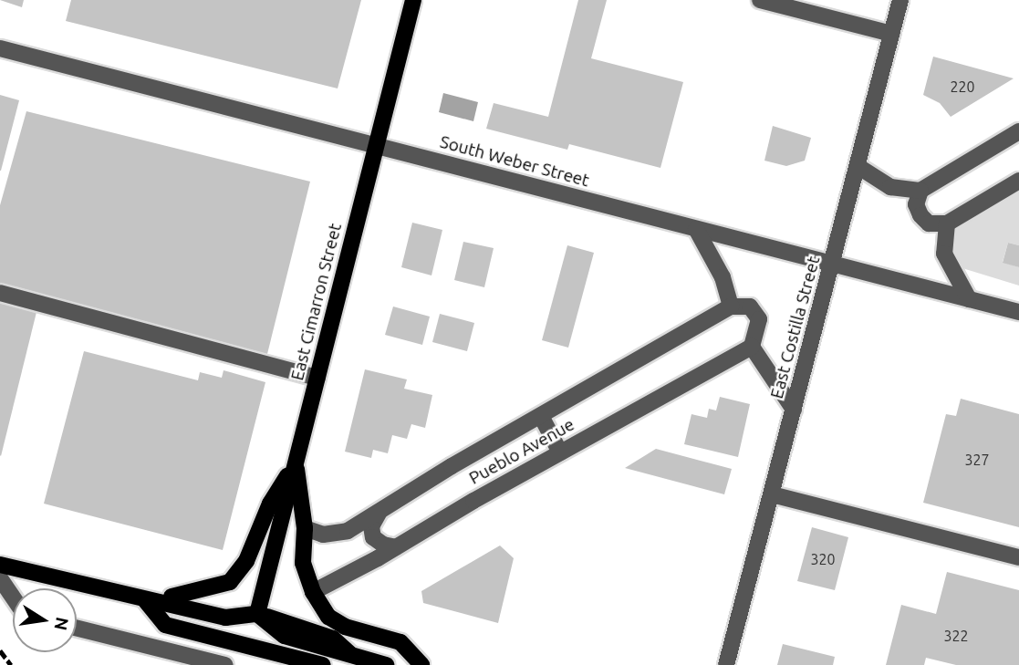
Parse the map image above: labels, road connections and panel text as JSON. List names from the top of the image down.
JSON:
{
  "streets": {
    "main road": ["East Cimarron Street"],
    "street": ["South Weber Street", "East Costilla Street", "Pueblo Avenue"]
  },
  "crossings": [
    ["South Weber Street", "East Cimarron Street"],
    ["South Weber Street", "East Costilla Street"]
  ],
  "house_numbers": [
    "220",
    "327",
    "320",
    "322"
  ],
  "north": "right"
}
